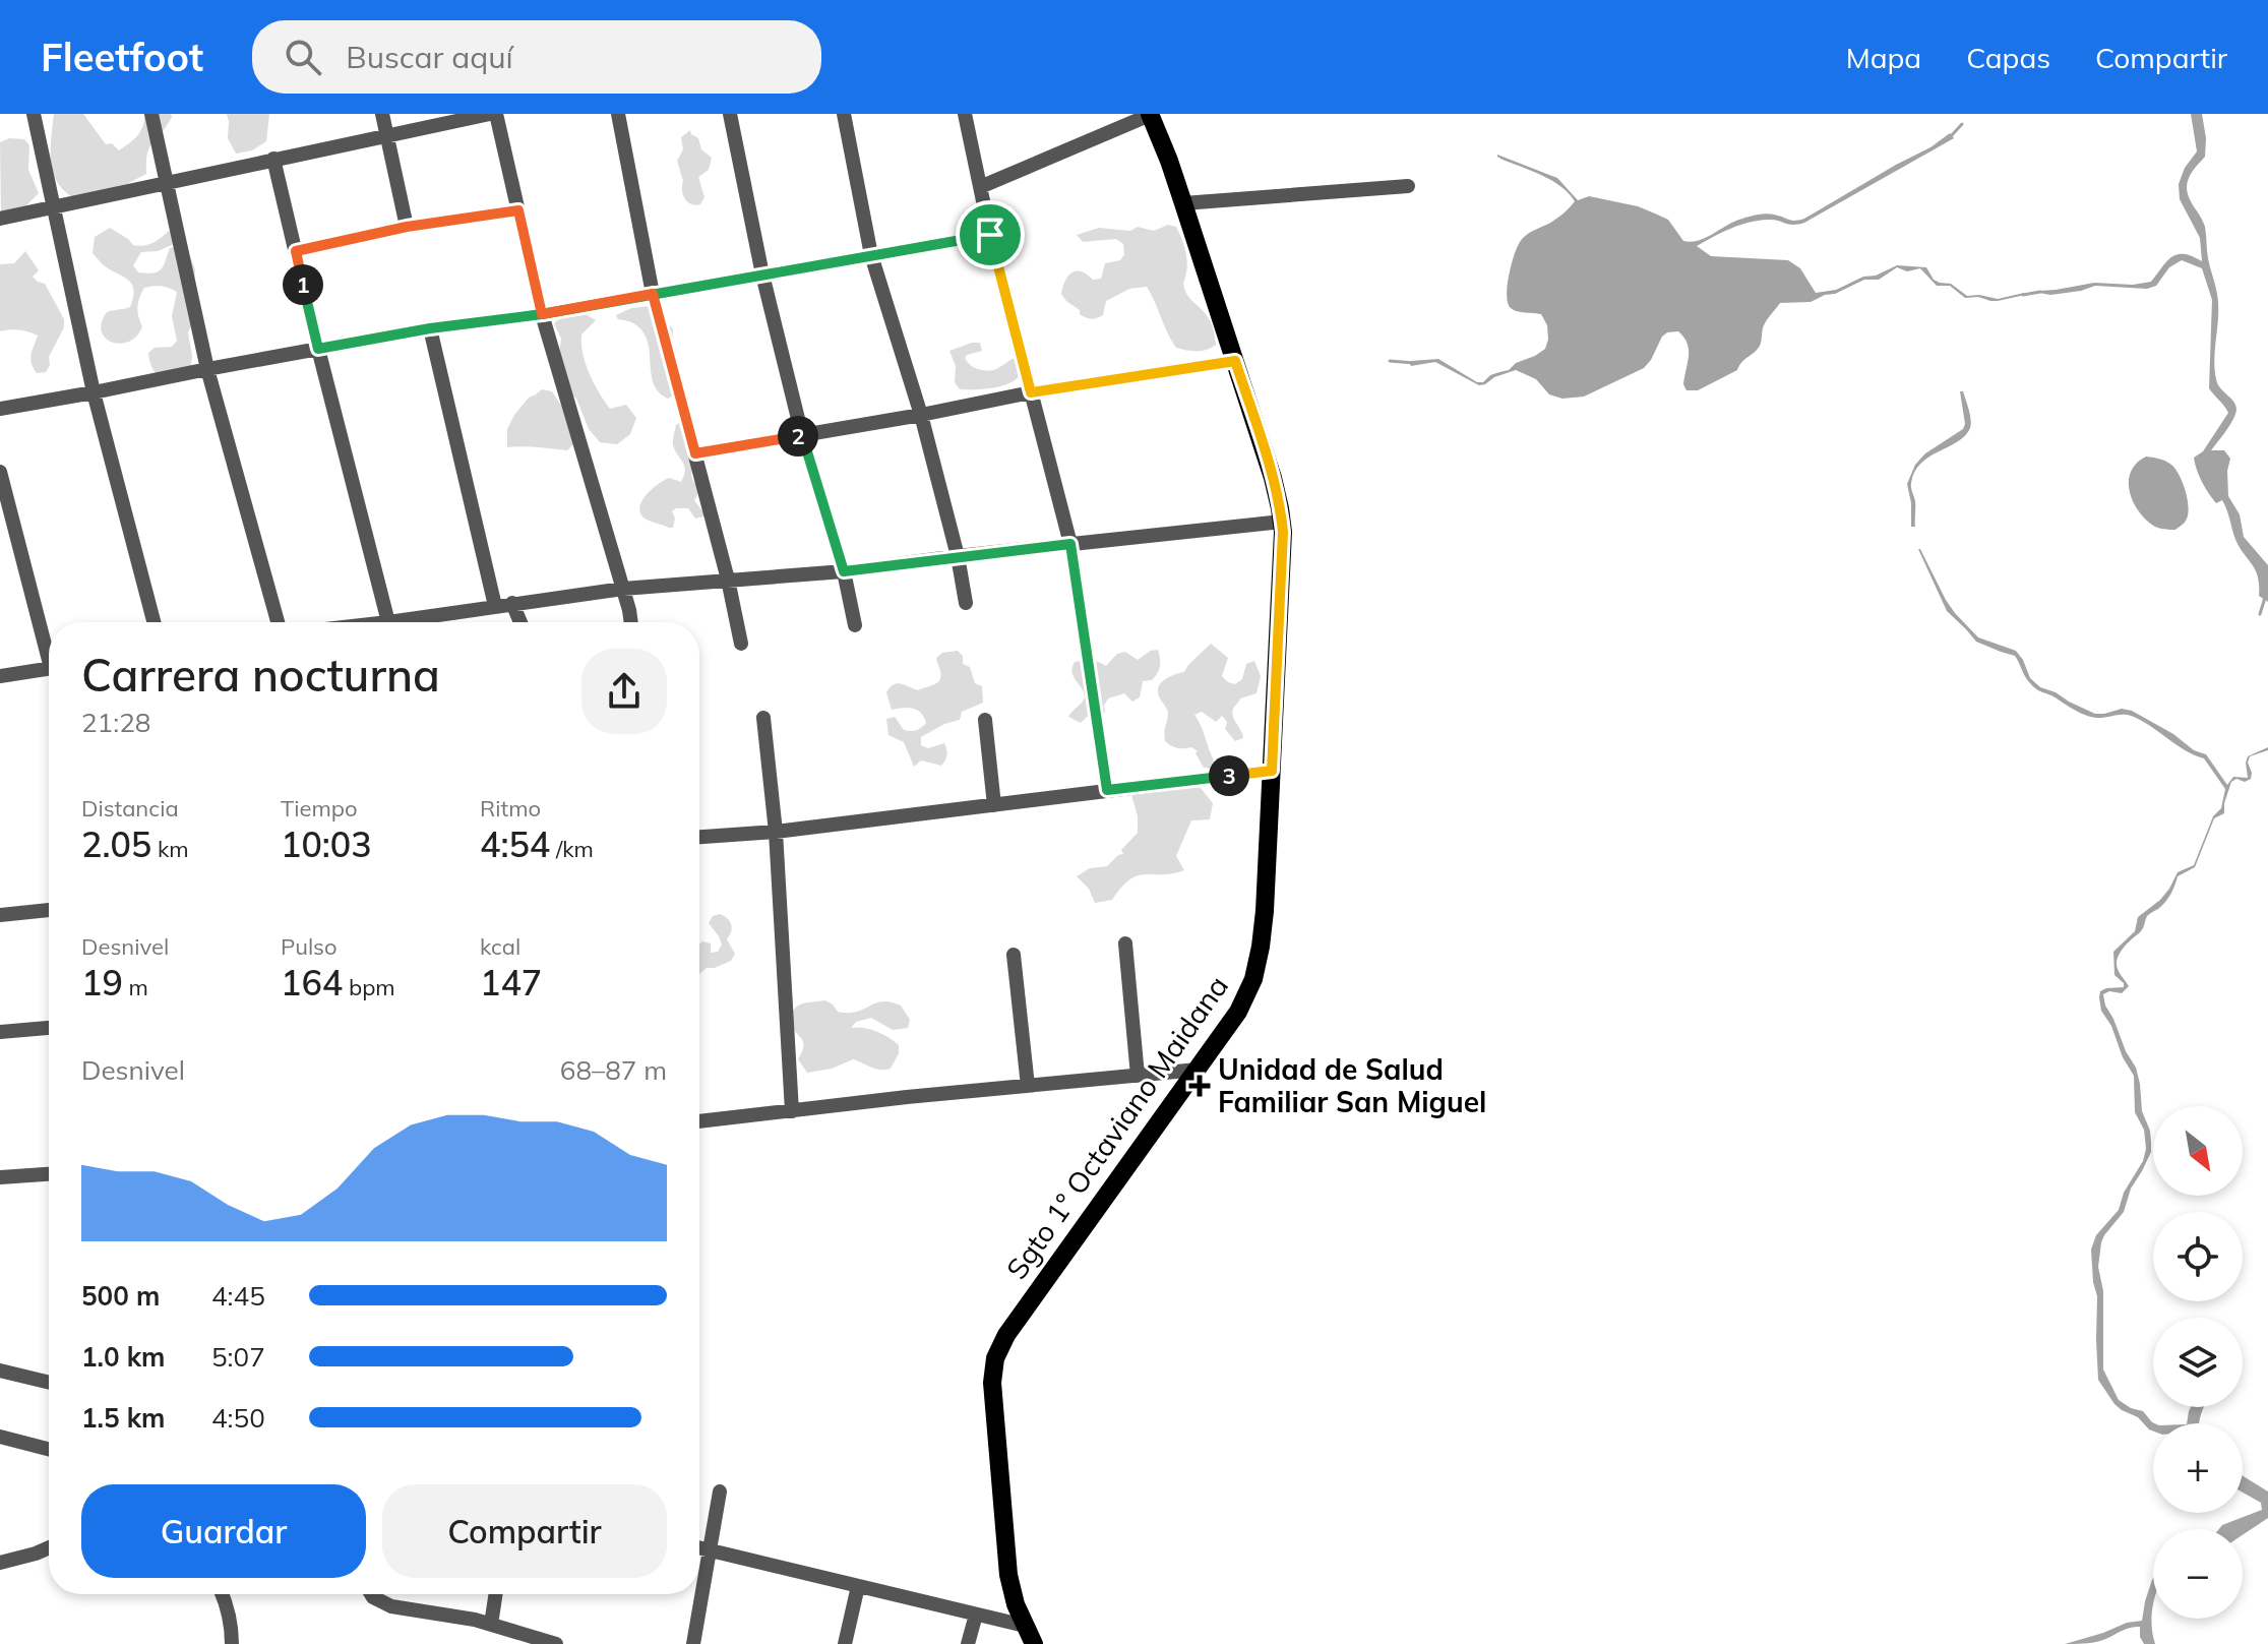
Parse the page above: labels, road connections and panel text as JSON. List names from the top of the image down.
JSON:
{
  "streets": {
    "main road": ["Sgto 1° Octaviano Maidana"]
  },
  "places": {
    "health": ["Unidad de Salud Familiar San Miguel"]
  },
  "north": "bottom right",
  "page": {
    "header": "Fleetfoot",
    "search": "Buscar aquí",
    "nav": ["Mapa", "Capas", "Compartir"],
    "pins": ["1", "2", "3"],
    "heading": ["Carrera nocturna", "21:28"],
    "stats": [
      ["Distancia", "2.05 km"],
      ["Tiempo", "10:03"],
      ["Ritmo", "4:54 /km"],
      ["Desnivel", "19 m"],
      ["Pulso", "164 bpm"],
      ["kcal", "147"]
    ],
    "chart": ["Desnivel", "68–87 m"],
    "map_buttons": ["+", "−"],
    "list": [
      {
        "name": "500 m",
        "note": "4:45"
      },
      {
        "name": "1.0 km",
        "note": "5:07"
      },
      {
        "name": "1.5 km",
        "note": "4:50"
      }
    ],
    "buttons": ["Guardar", "Compartir"]
  }
}
